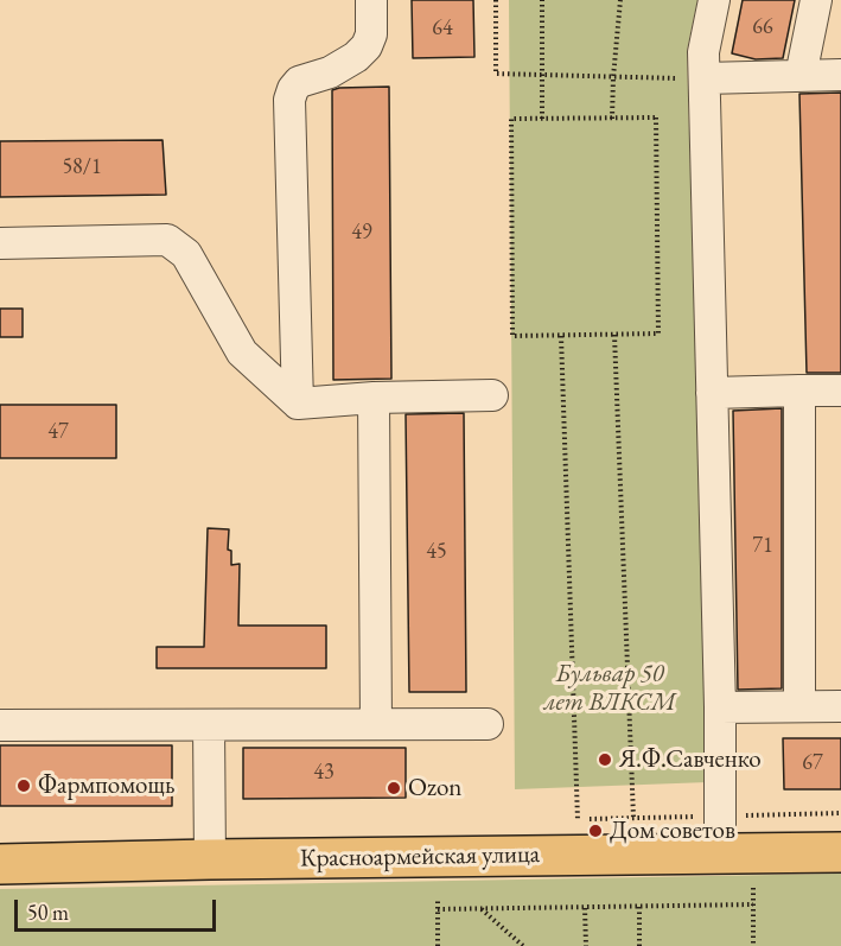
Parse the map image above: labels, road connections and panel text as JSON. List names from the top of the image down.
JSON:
{
  "streets": {
    "main road": ["Красноармейская улица"]
  },
  "parks": ["Бульвар 50 лет ВЛКСМ"],
  "places": [
    "Я.Ф.Савченко",
    "Фармпомощь",
    "Ozon",
    "Дом советов"
  ],
  "house_numbers": [
    "66",
    "64",
    "58/1",
    "49",
    "47",
    "71",
    "45",
    "67",
    "43"
  ],
  "scale_bar": "50 m"
}
